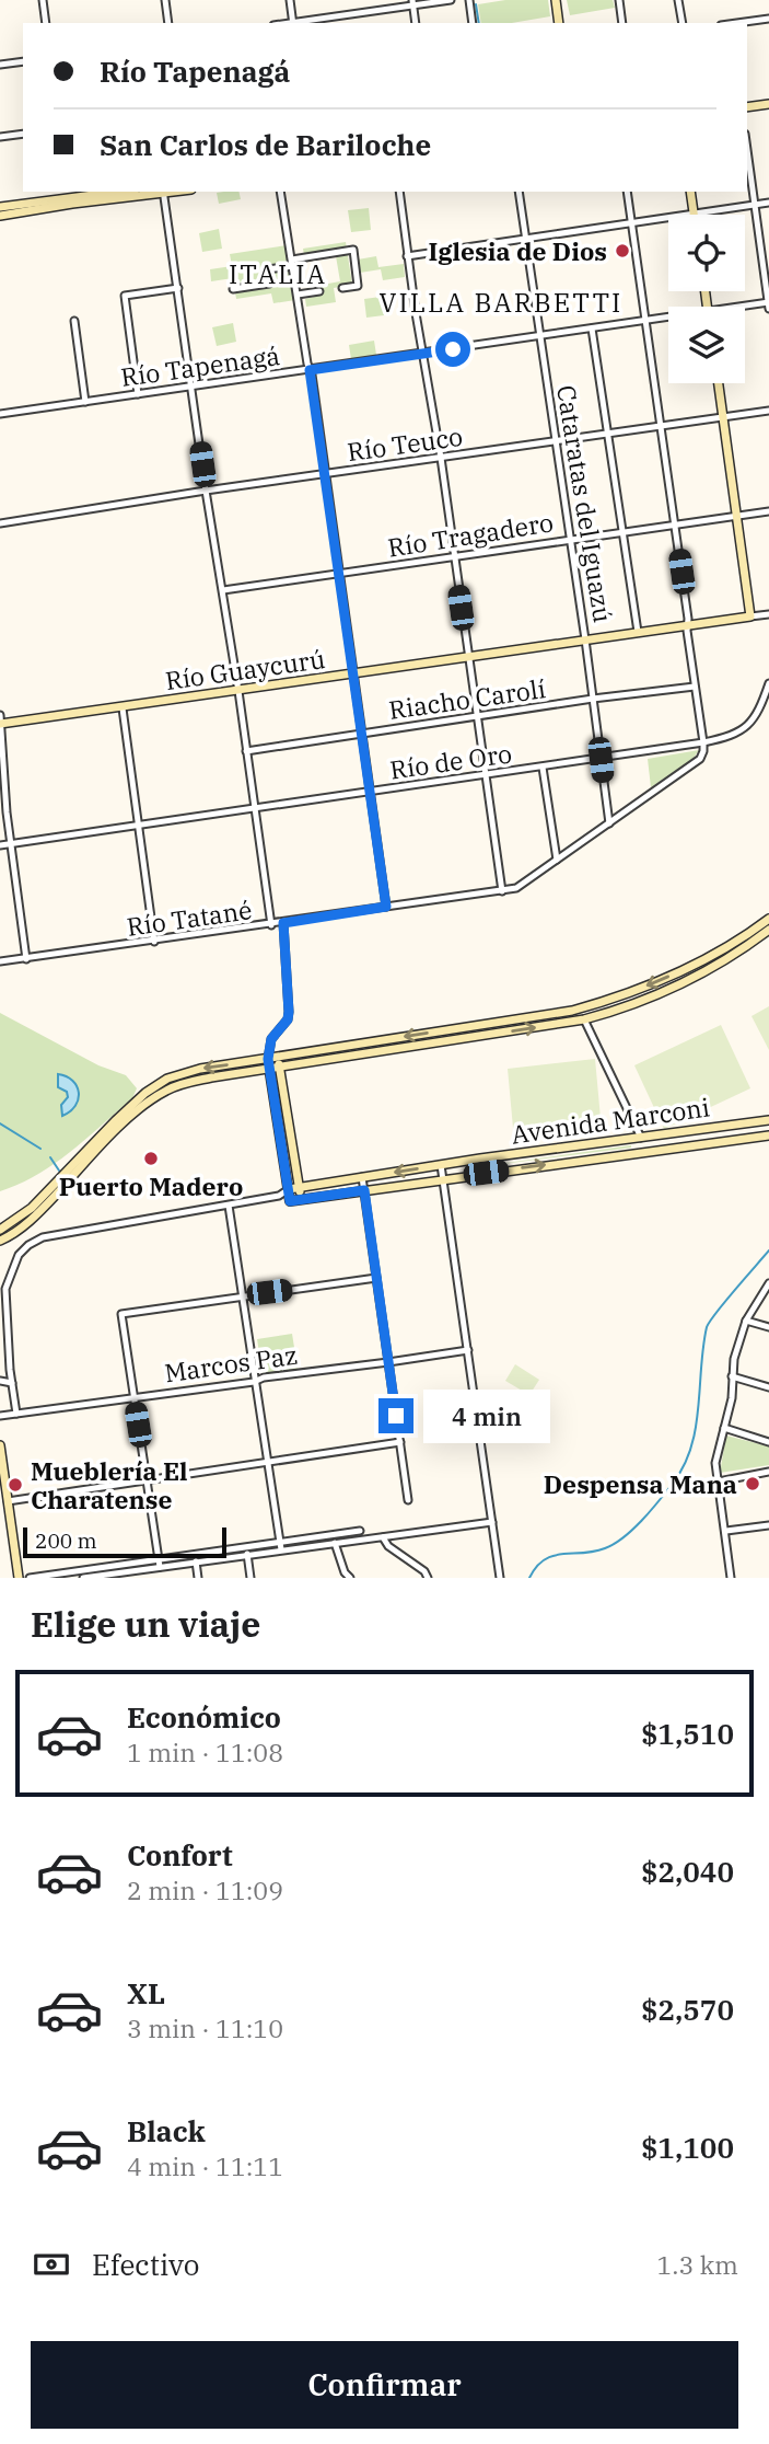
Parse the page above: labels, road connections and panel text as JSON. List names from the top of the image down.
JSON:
{
  "streets": {
    "main road": ["Río Guaycurú", "Avenida Marconi"],
    "street": [
      "Río Tapenagá",
      "Río Teuco",
      "Cataratas del Iguazú",
      "Río Tragadero",
      "Riacho Carolí",
      "Río de Oro",
      "Río Tatané",
      "Marcos Paz"
    ]
  },
  "crossings": [
    ["Río Tapenagá", "Cataratas del Iguazú"],
    ["Río Teuco", "Cataratas del Iguazú"],
    ["Cataratas del Iguazú", "Río Tragadero"],
    ["Cataratas del Iguazú", "Río Guaycurú"],
    ["Cataratas del Iguazú", "Riacho Carolí"],
    ["Cataratas del Iguazú", "Río de Oro"],
    ["Cataratas del Iguazú", "Río Tatané"],
    ["Río de Oro", "Río Tatané"]
  ],
  "districts": ["ITALIA", "VILLA BARBETTI"],
  "places": [
    "Iglesia de Dios",
    "Puerto Madero",
    "Despensa Mana",
    "Mueblería El Charatense"
  ],
  "scale_bar": "200 m",
  "page": {
    "banner": ["Río Tapenagá", "San Carlos de Bariloche"],
    "bubble": "4 min",
    "scale": "200 m",
    "heading": "Elige un viaje",
    "list": [
      {
        "name": "Económico",
        "note": "1 min · 11:08",
        "value": "$1,510"
      },
      {
        "name": "Confort",
        "note": "2 min · 11:09",
        "value": "$2,040"
      },
      {
        "name": "XL",
        "note": "3 min · 11:10",
        "value": "$2,570"
      },
      {
        "name": "Black",
        "note": "4 min · 11:11",
        "value": "$1,100"
      }
    ],
    "pay": ["Efectivo", "1.3 km"],
    "buttons": "Confirmar"
  }
}
